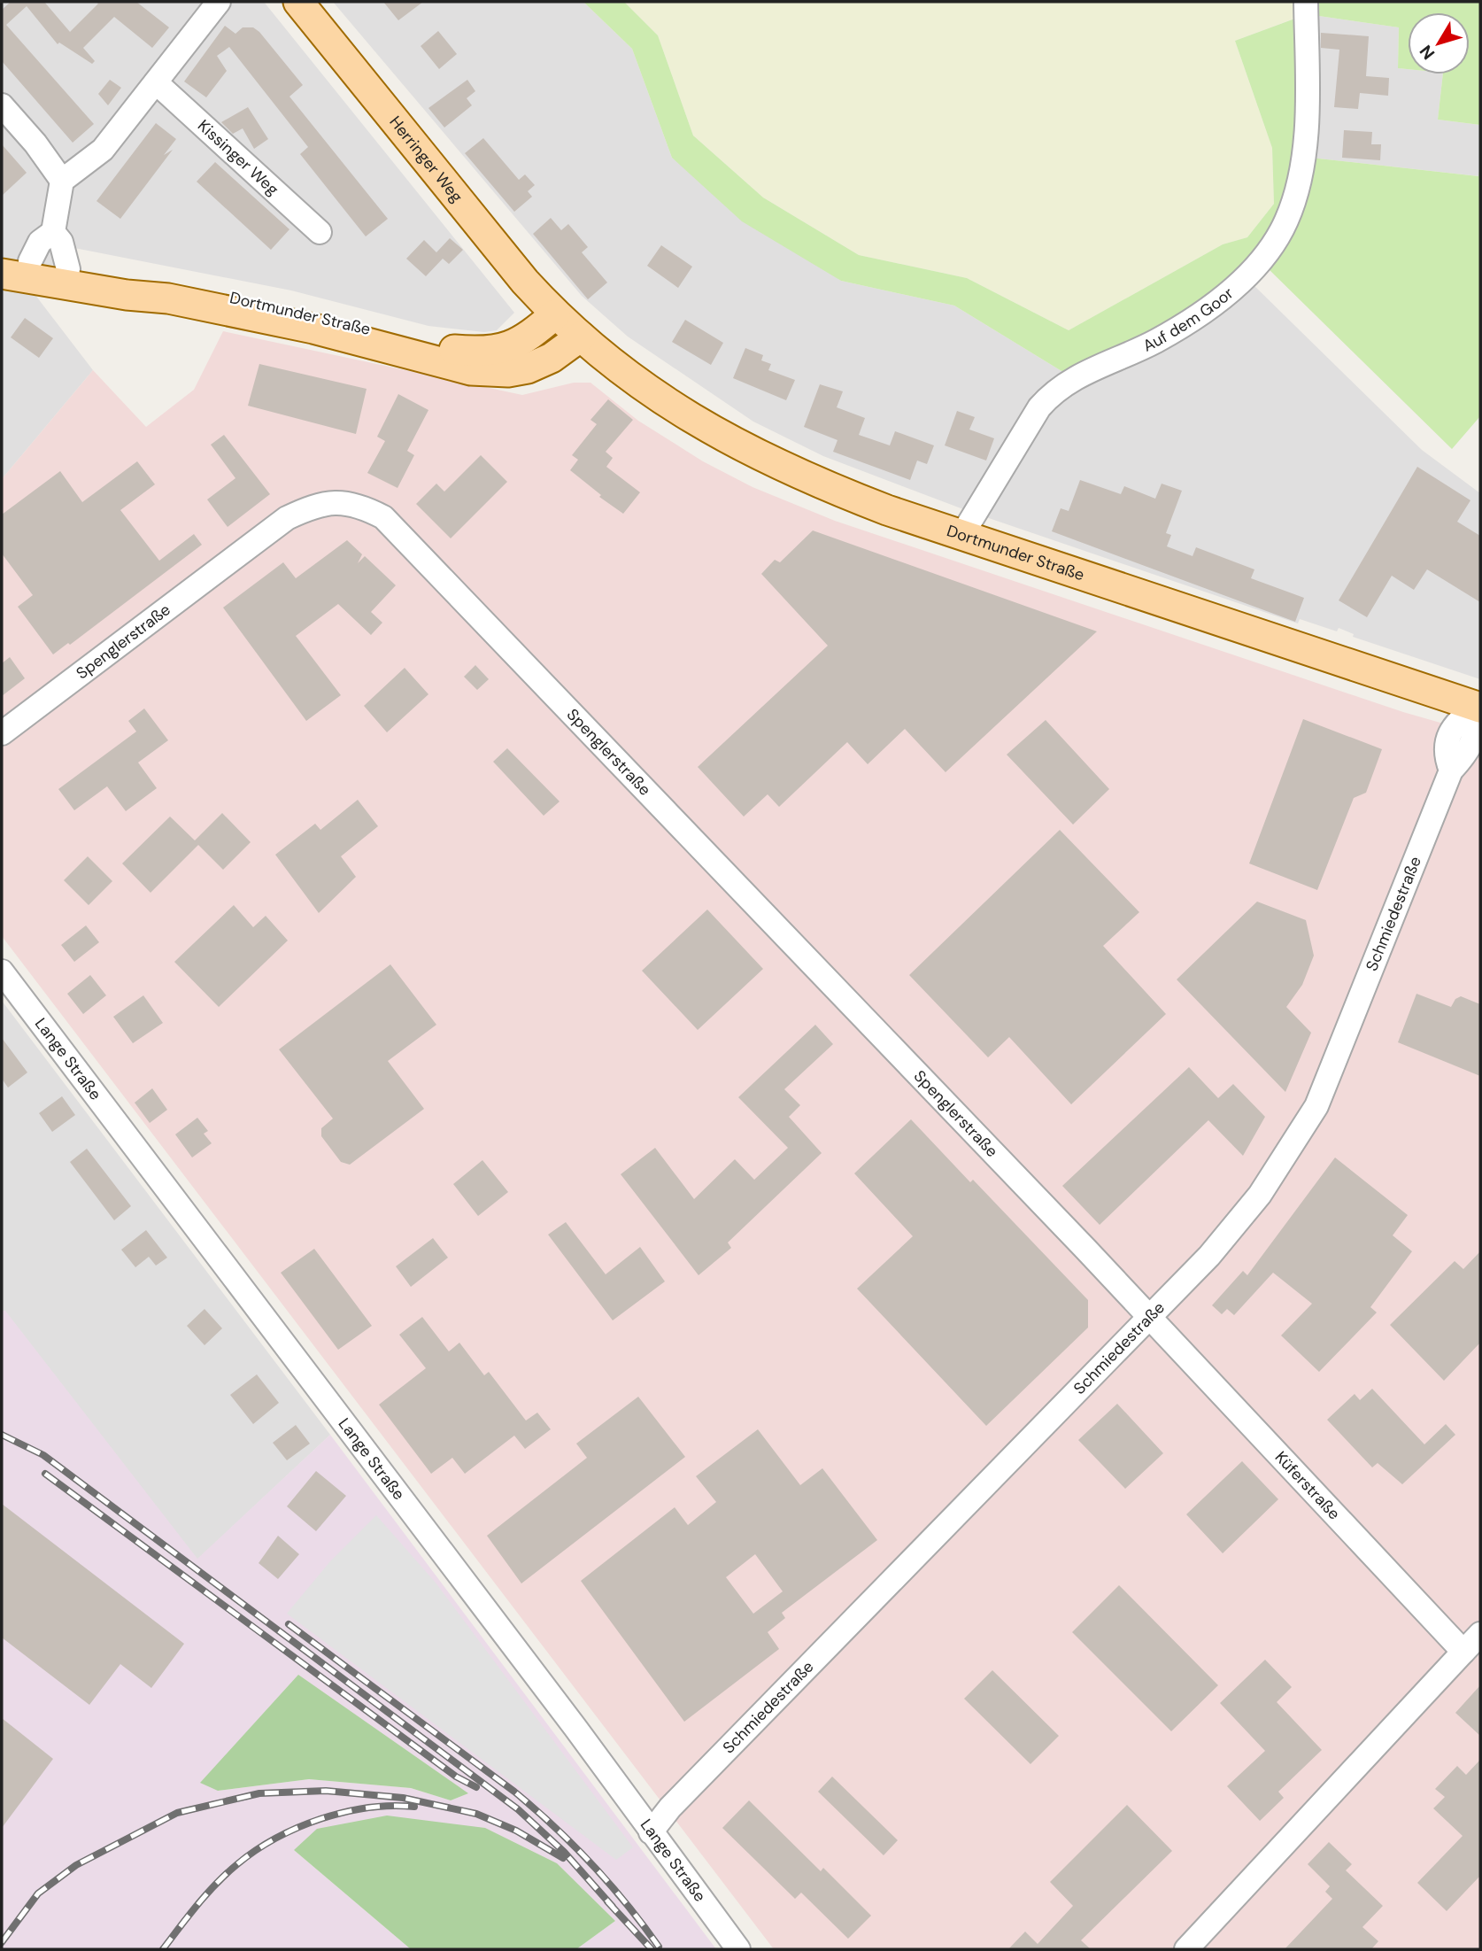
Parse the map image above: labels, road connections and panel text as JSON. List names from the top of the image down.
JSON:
{
  "streets": {
    "main road": ["Herringer Weg", "Dortmunder Straße"],
    "street": [
      "Kissinger Weg",
      "Auf dem Goor",
      "Spenglerstraße",
      "Schmiedestraße",
      "Lange Straße",
      "Küferstraße"
    ]
  },
  "crossings": [
    ["Herringer Weg", "Dortmunder Straße"],
    ["Dortmunder Straße", "Auf dem Goor"],
    ["Dortmunder Straße", "Schmiedestraße"],
    ["Spenglerstraße", "Schmiedestraße"],
    ["Spenglerstraße", "Küferstraße"],
    ["Schmiedestraße", "Lange Straße"],
    ["Schmiedestraße", "Küferstraße"]
  ],
  "north": "bottom left"
}
